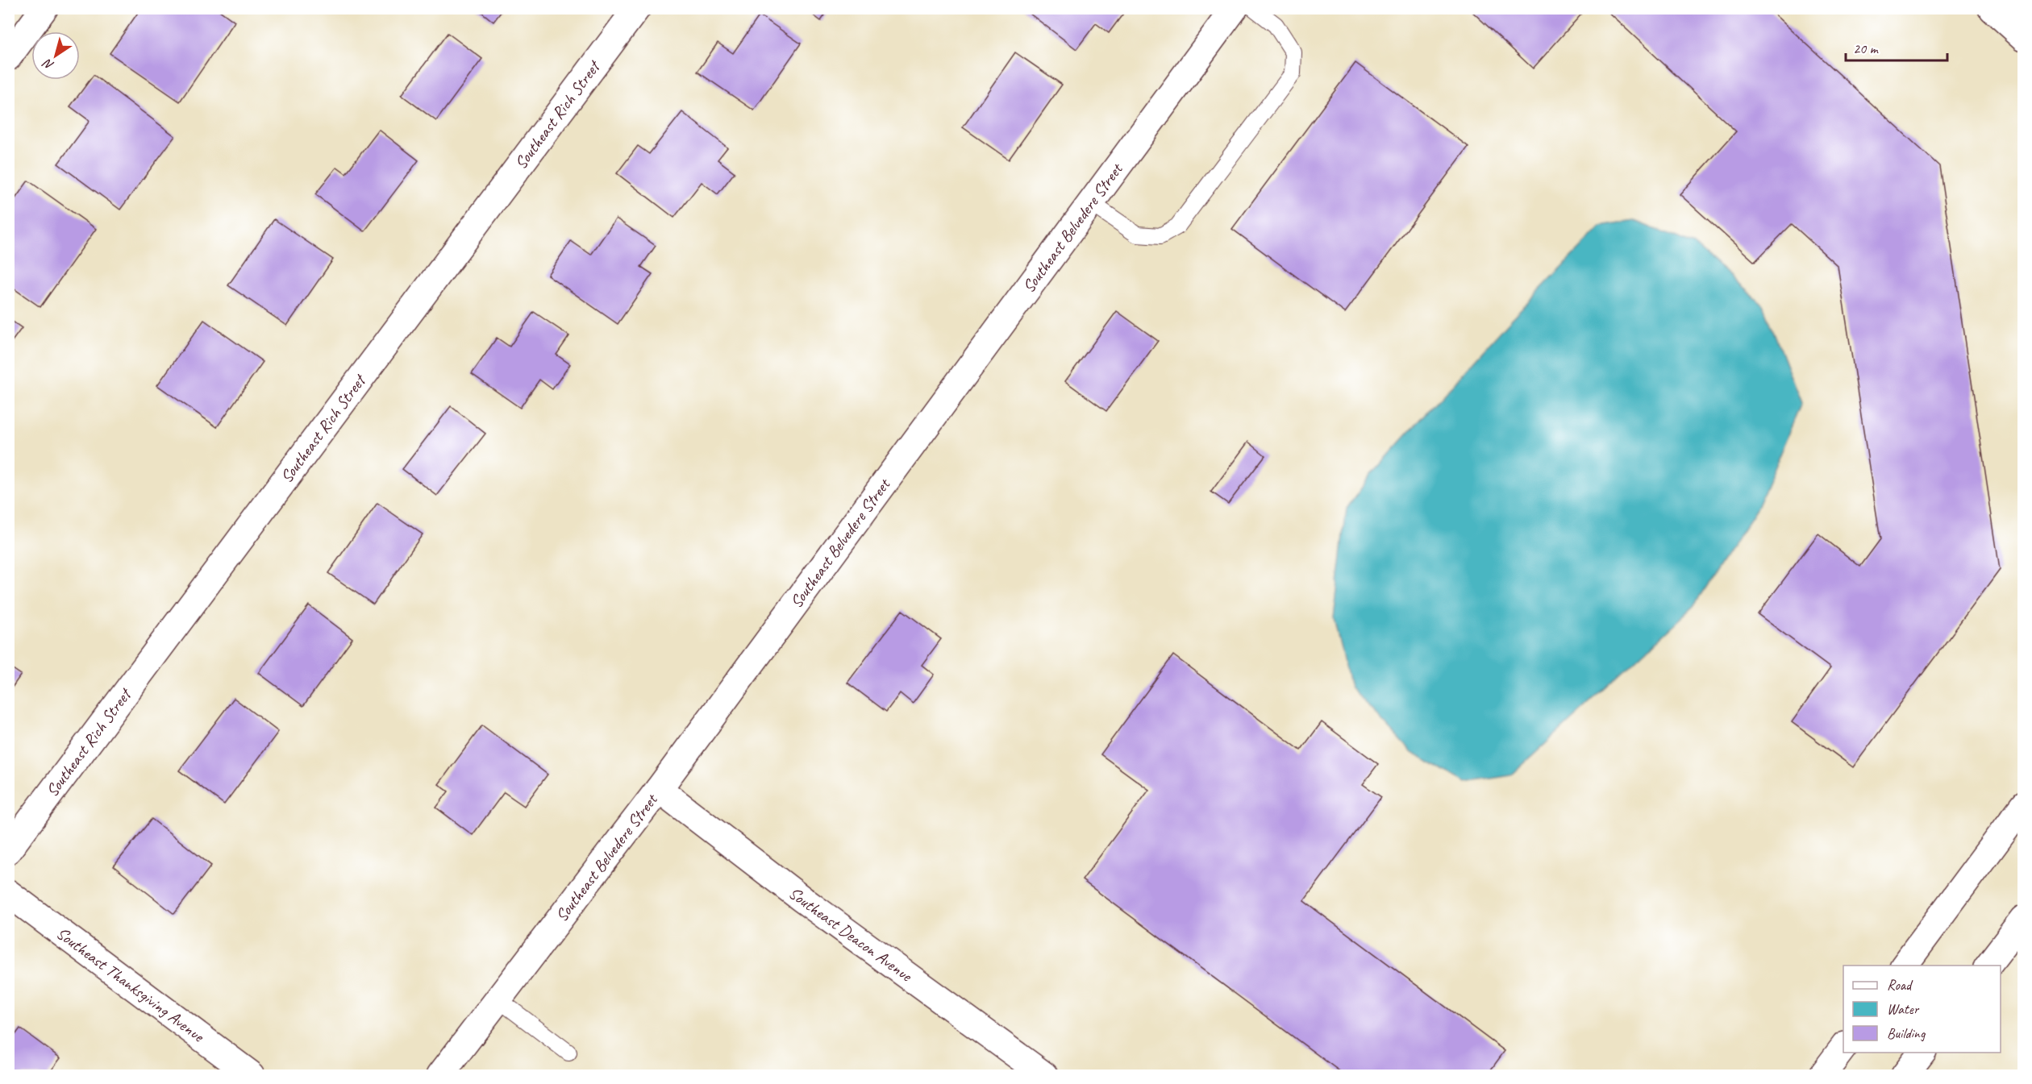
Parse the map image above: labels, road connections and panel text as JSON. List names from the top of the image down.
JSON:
{
  "streets": {
    "street": [
      "Southeast Rich Street",
      "Southeast Belvedere Street",
      "Southeast Deacon Avenue",
      "Southeast Thanksgiving Avenue"
    ]
  },
  "crossings": [
    ["Southeast Belvedere Street", "Southeast Deacon Avenue"]
  ],
  "legend": ["Road", "Water", "Building"],
  "scale_bar": "20 m",
  "north": "bottom left"
}
